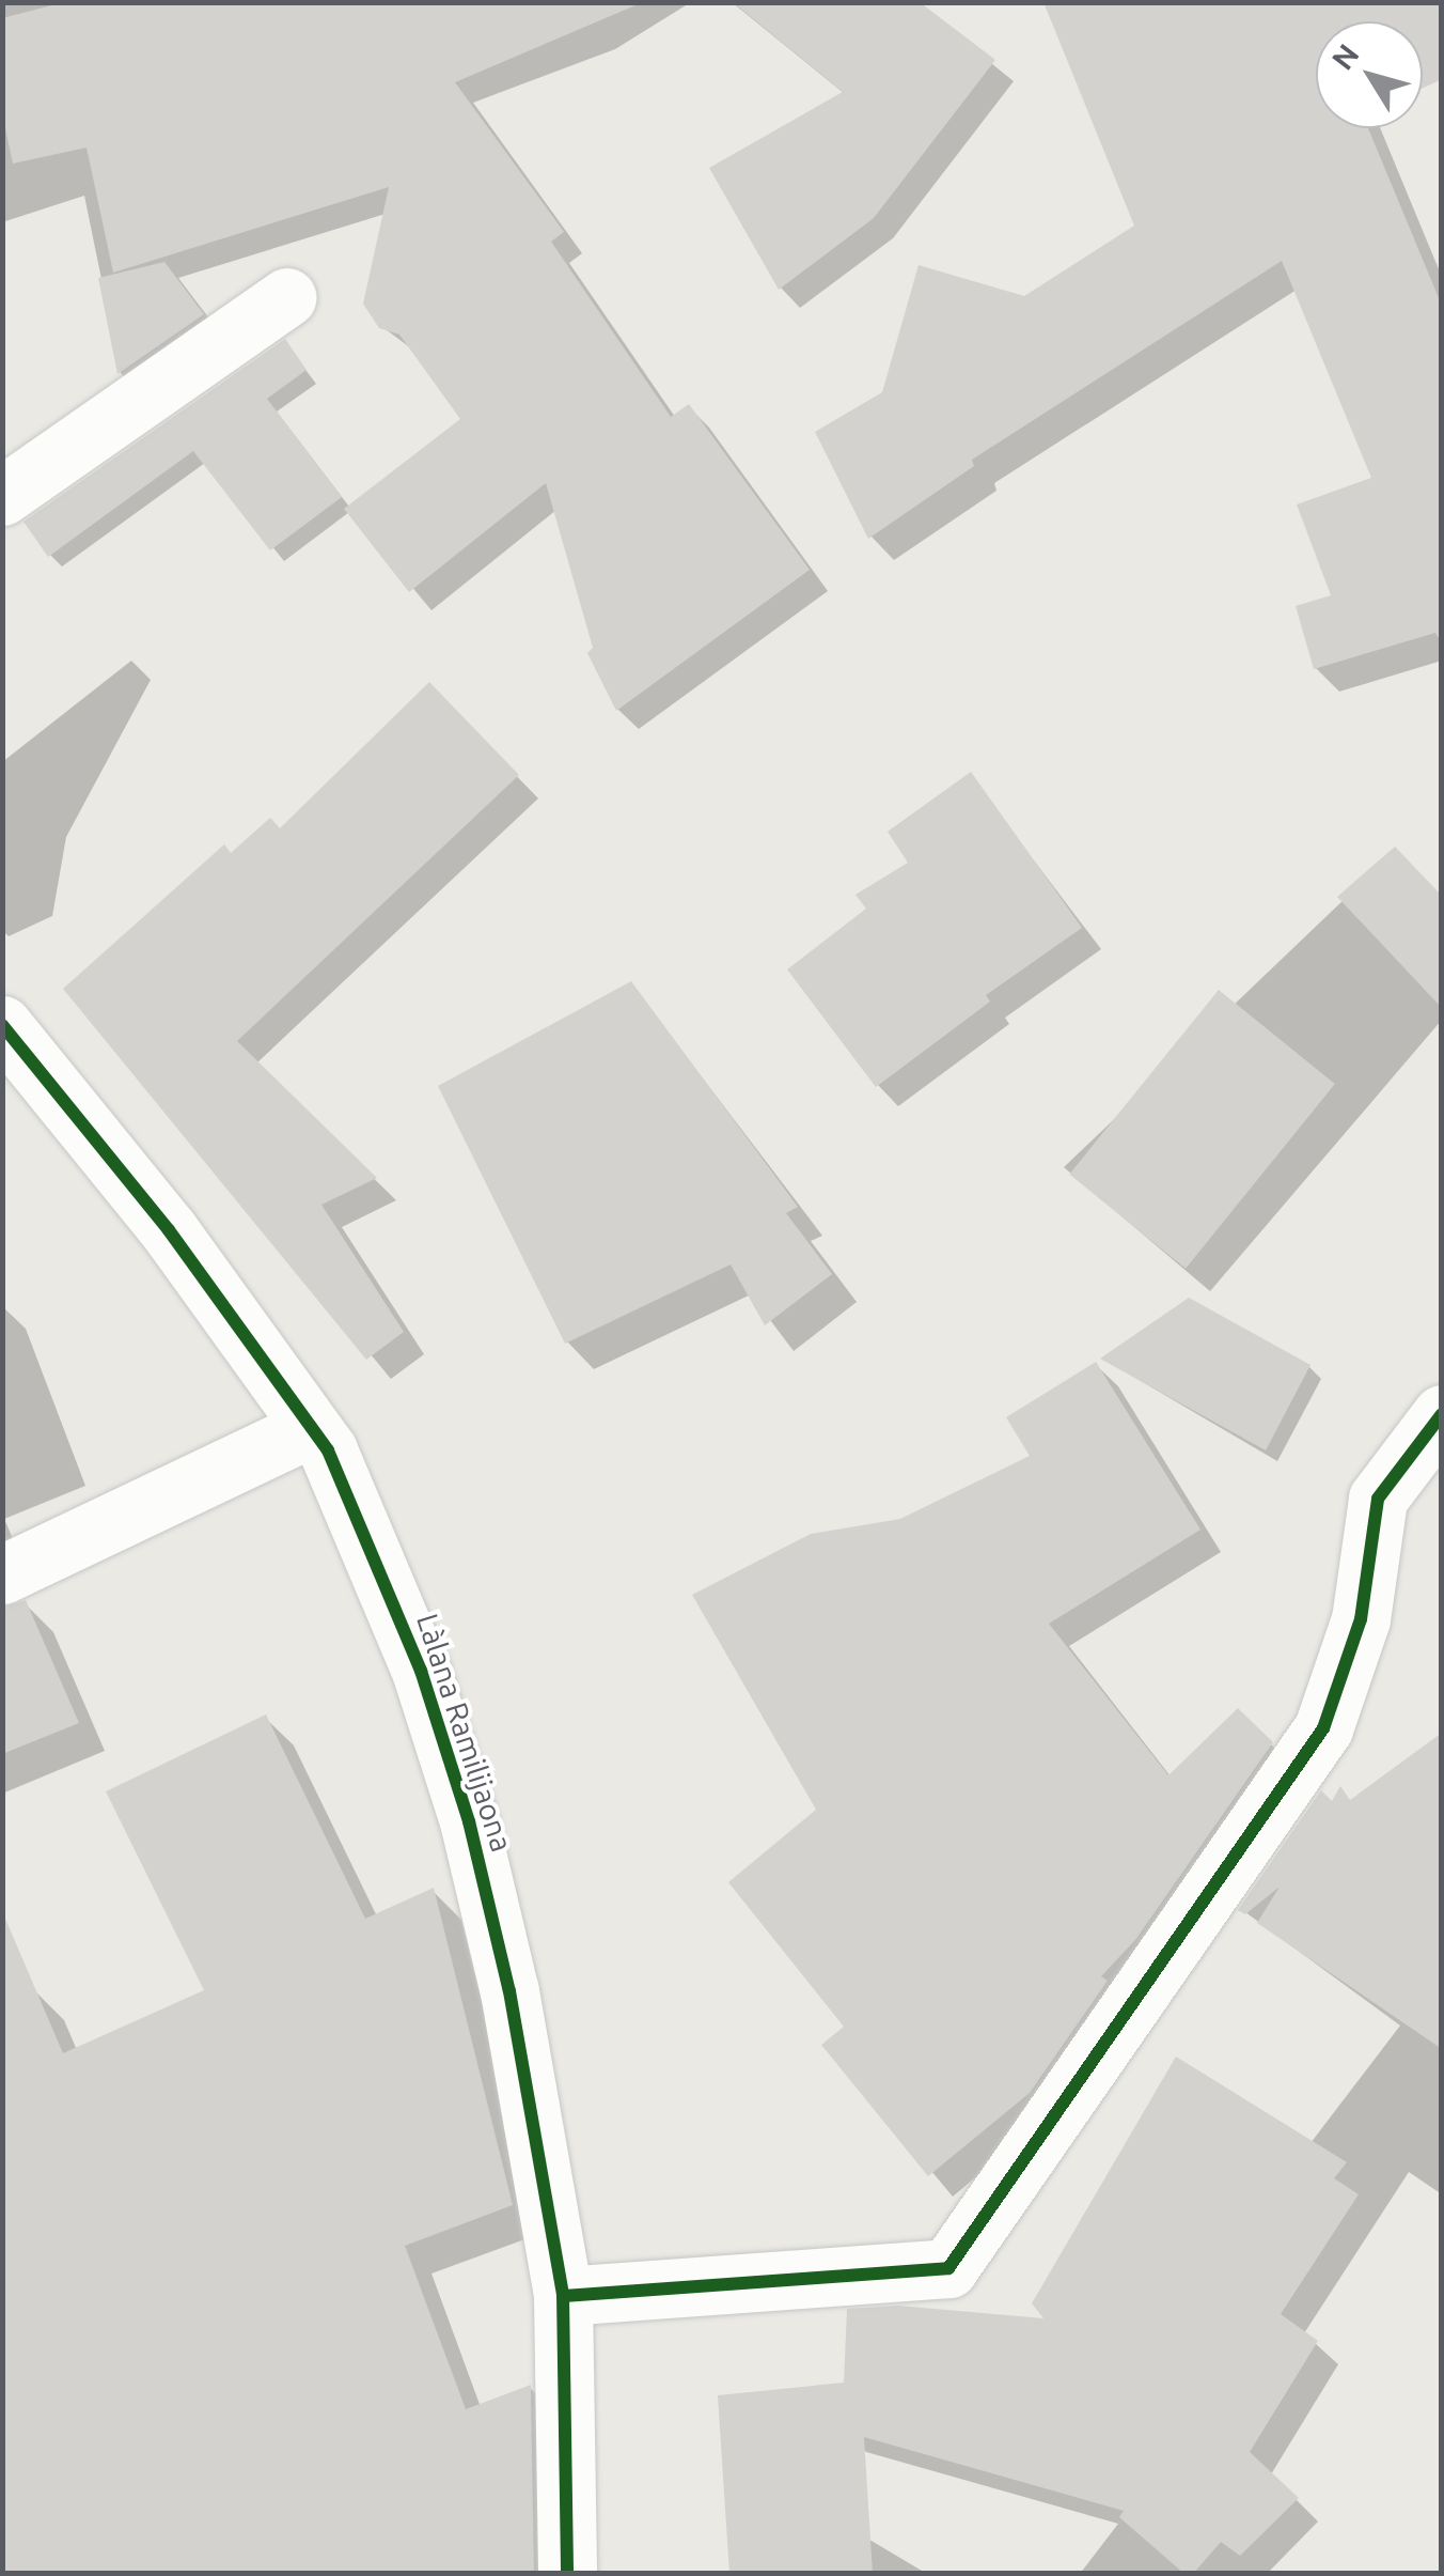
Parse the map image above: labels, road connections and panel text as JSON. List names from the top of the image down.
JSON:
{
  "streets": {
    "street": ["Làlana Ramilijaona"]
  },
  "north": "top left"
}
